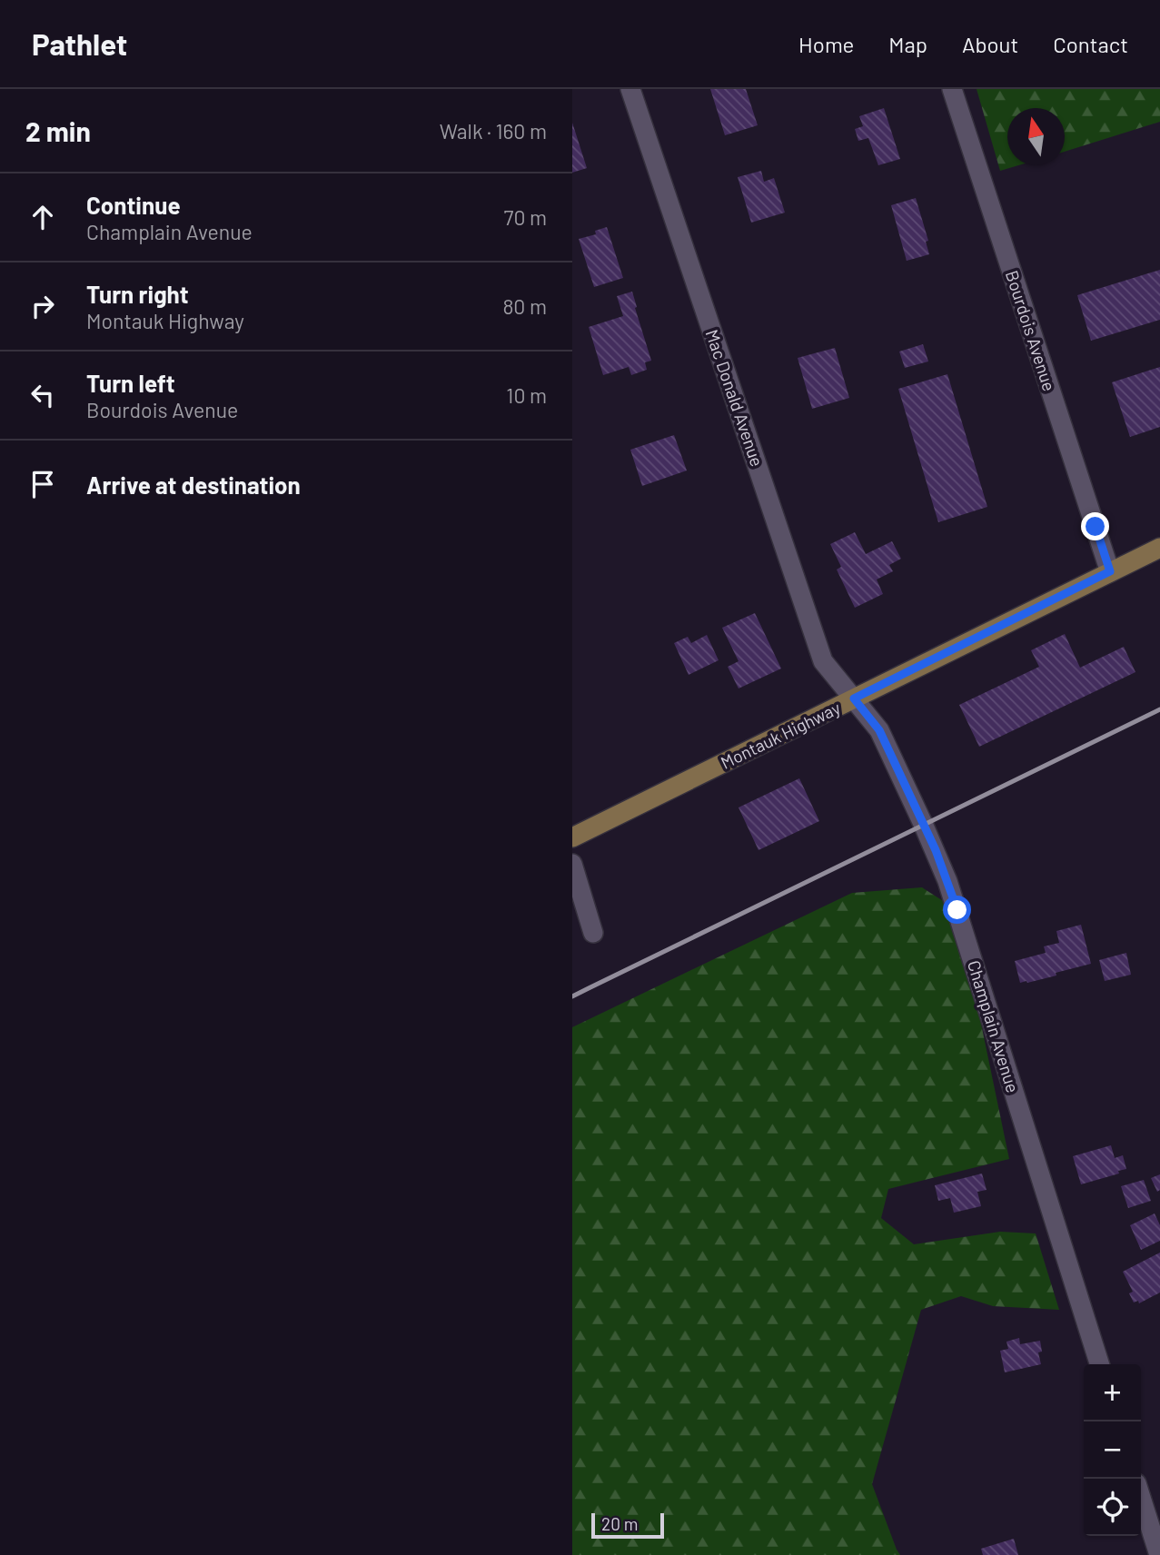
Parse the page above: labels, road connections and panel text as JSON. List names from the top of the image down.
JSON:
{
  "streets": {
    "main road": ["Montauk Highway"],
    "street": ["Bourdois Avenue", "Mac Donald Avenue", "Champlain Avenue"]
  },
  "crossings": [
    ["Bourdois Avenue", "Montauk Highway"],
    ["Mac Donald Avenue", "Montauk Highway"],
    ["Mac Donald Avenue", "Champlain Avenue"],
    ["Montauk Highway", "Champlain Avenue"]
  ],
  "scale_bar": "20 m",
  "north": "top",
  "page": {
    "header": "Pathlet",
    "nav": [
      "Home",
      "Map",
      "About",
      "Contact"
    ],
    "heading": ["2 min", "Walk · 160 m"],
    "list": [
      ["Continue", "Champlain Avenue", "70 m"],
      ["Turn right", "Montauk Highway", "80 m"],
      ["Turn left", "Bourdois Avenue", "10 m"],
      "Arrive at destination"
    ],
    "map_buttons": ["+", "−"],
    "scale": "20 m"
  }
}
